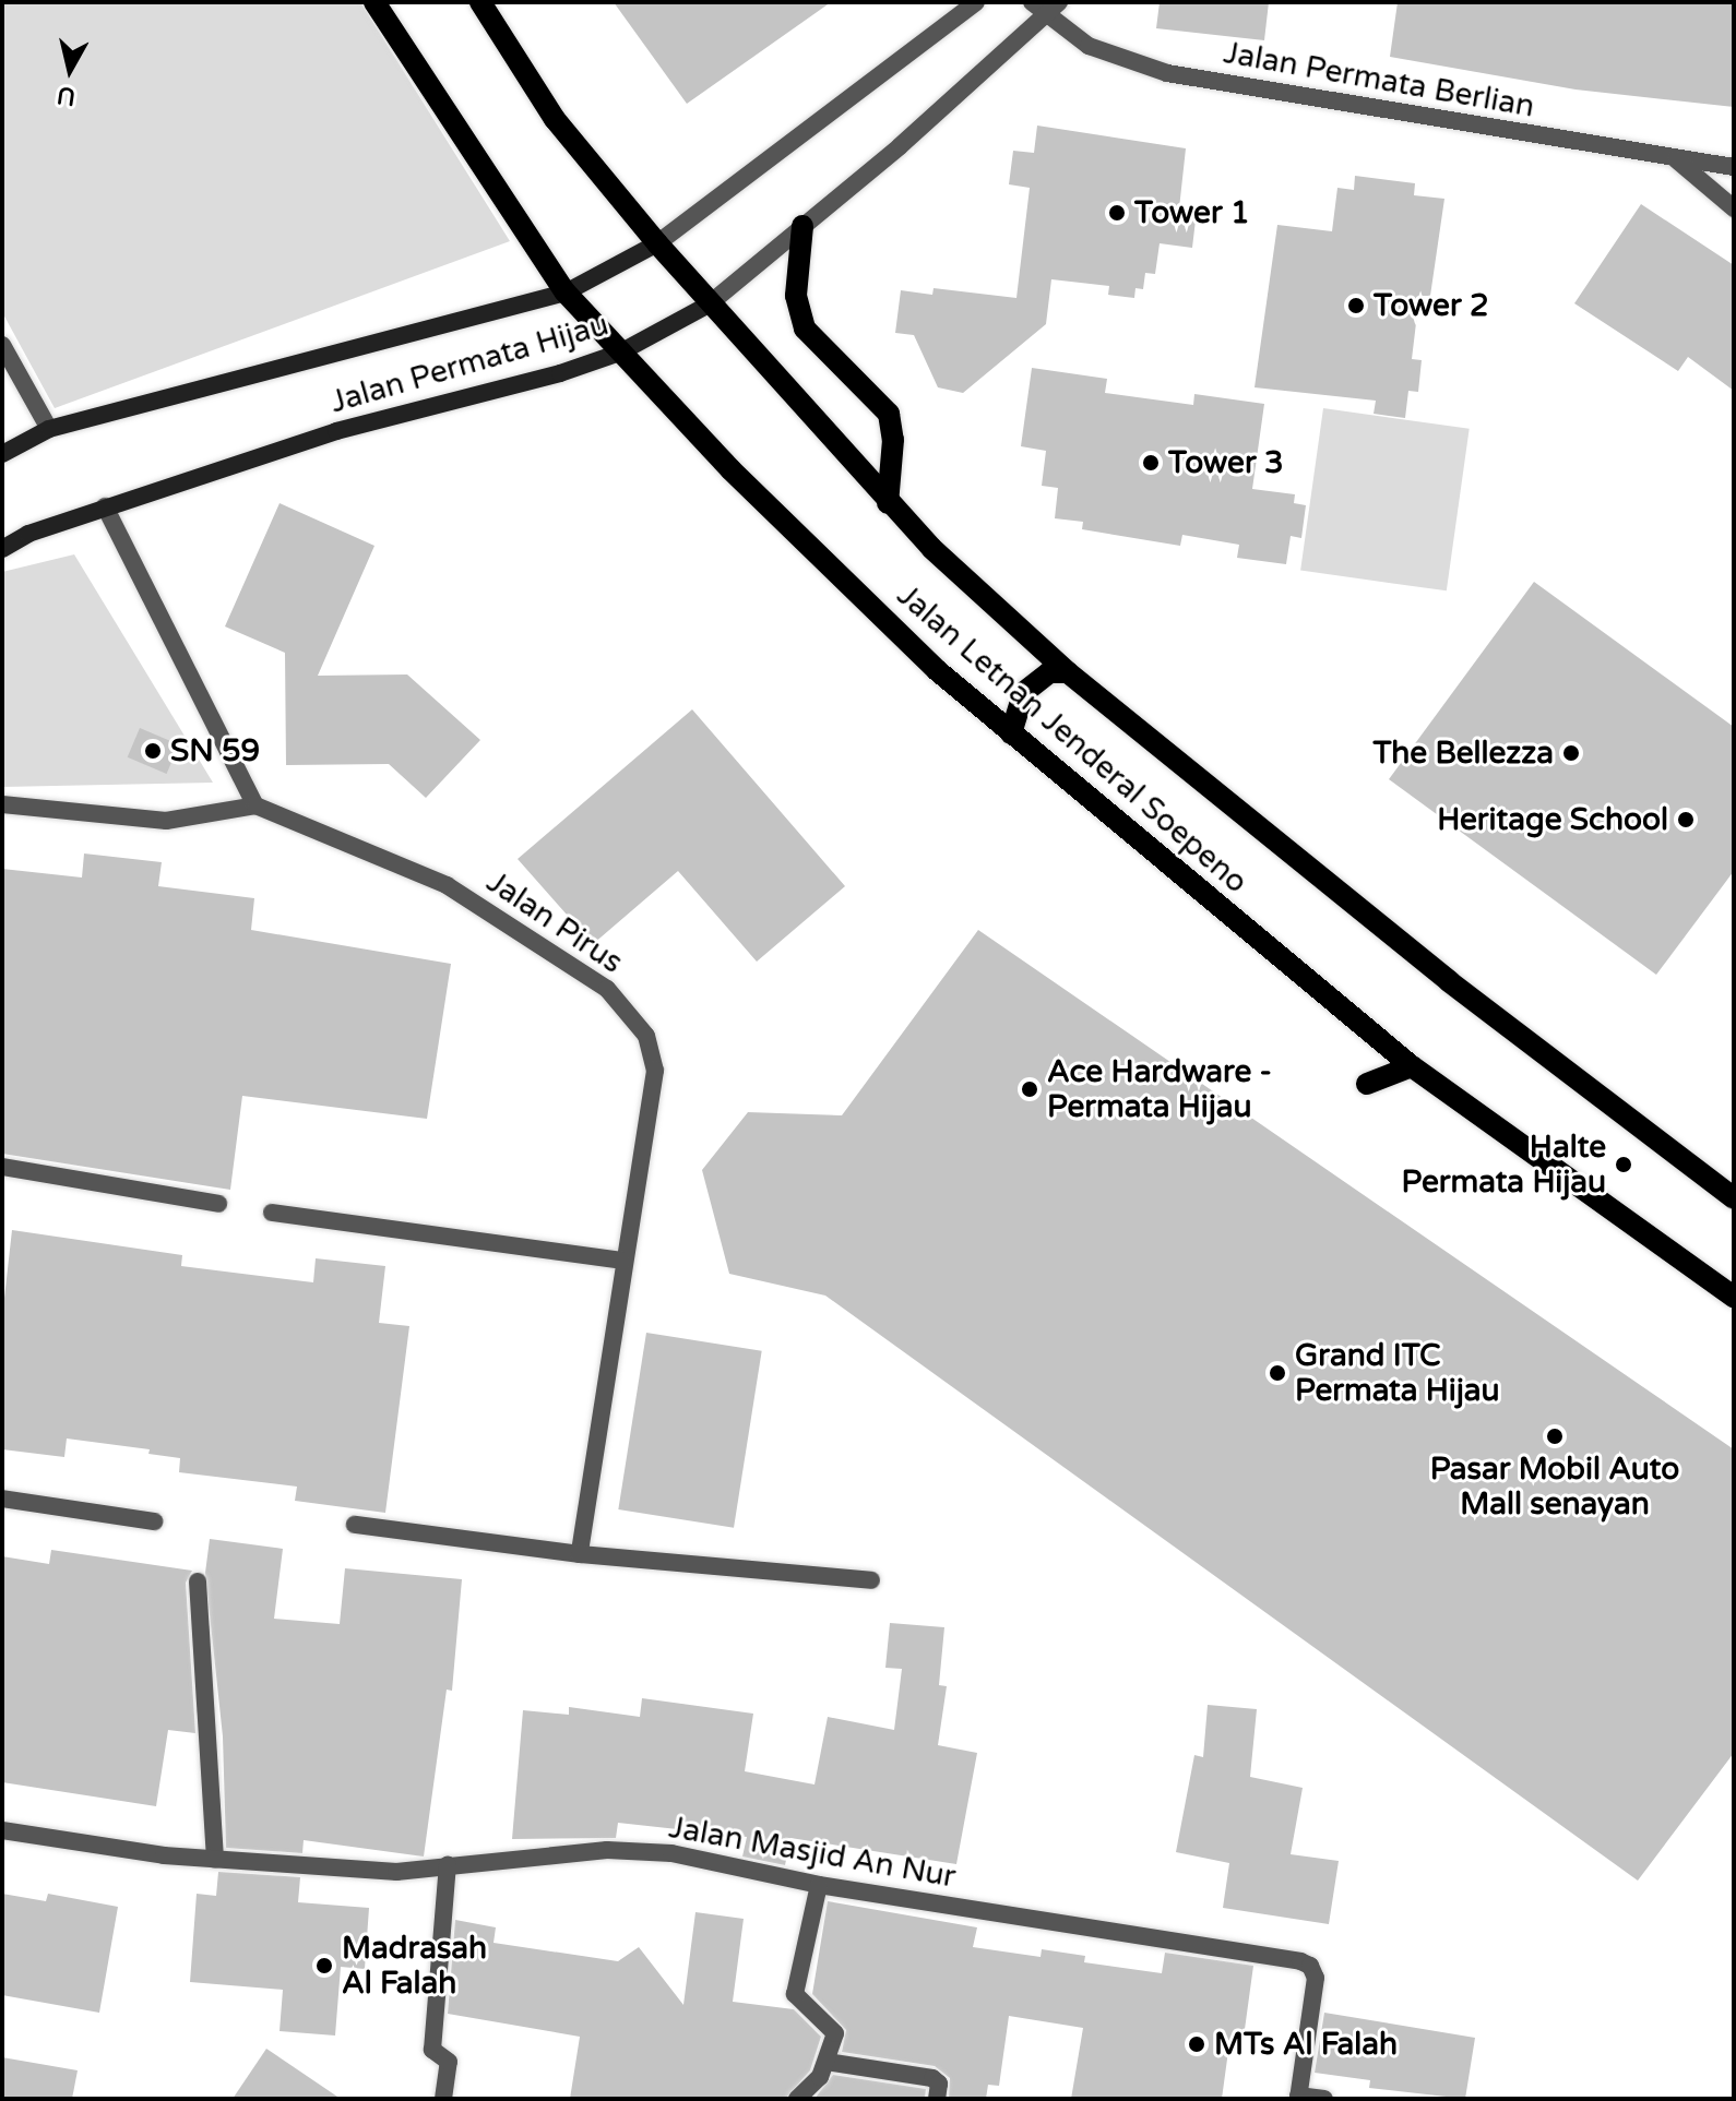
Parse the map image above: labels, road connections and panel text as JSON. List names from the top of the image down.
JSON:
{
  "streets": {
    "main road": ["Jalan Permata Hijau", "Jalan Letnan Jenderal Soepeno"],
    "street": ["Jalan Permata Berlian", "Jalan Pirus", "Jalan Masjid An Nur"]
  },
  "crossings": [
    ["Jalan Permata Berlian", "Jalan Permata Hijau"],
    ["Jalan Permata Hijau", "Jalan Letnan Jenderal Soepeno"]
  ],
  "places": [
    "Tower 1",
    "Tower 2",
    "Tower 3",
    "SN 59",
    "The Bellezza",
    "Heritage School",
    "Ace Hardware - Permata Hijau",
    "Halte Permata Hijau",
    "Grand ITC Permata Hijau",
    "Pasar Mobil Auto Mall senayan",
    "Madrasah Al Falah",
    "MTs Al Falah"
  ],
  "north": "bottom"
}
